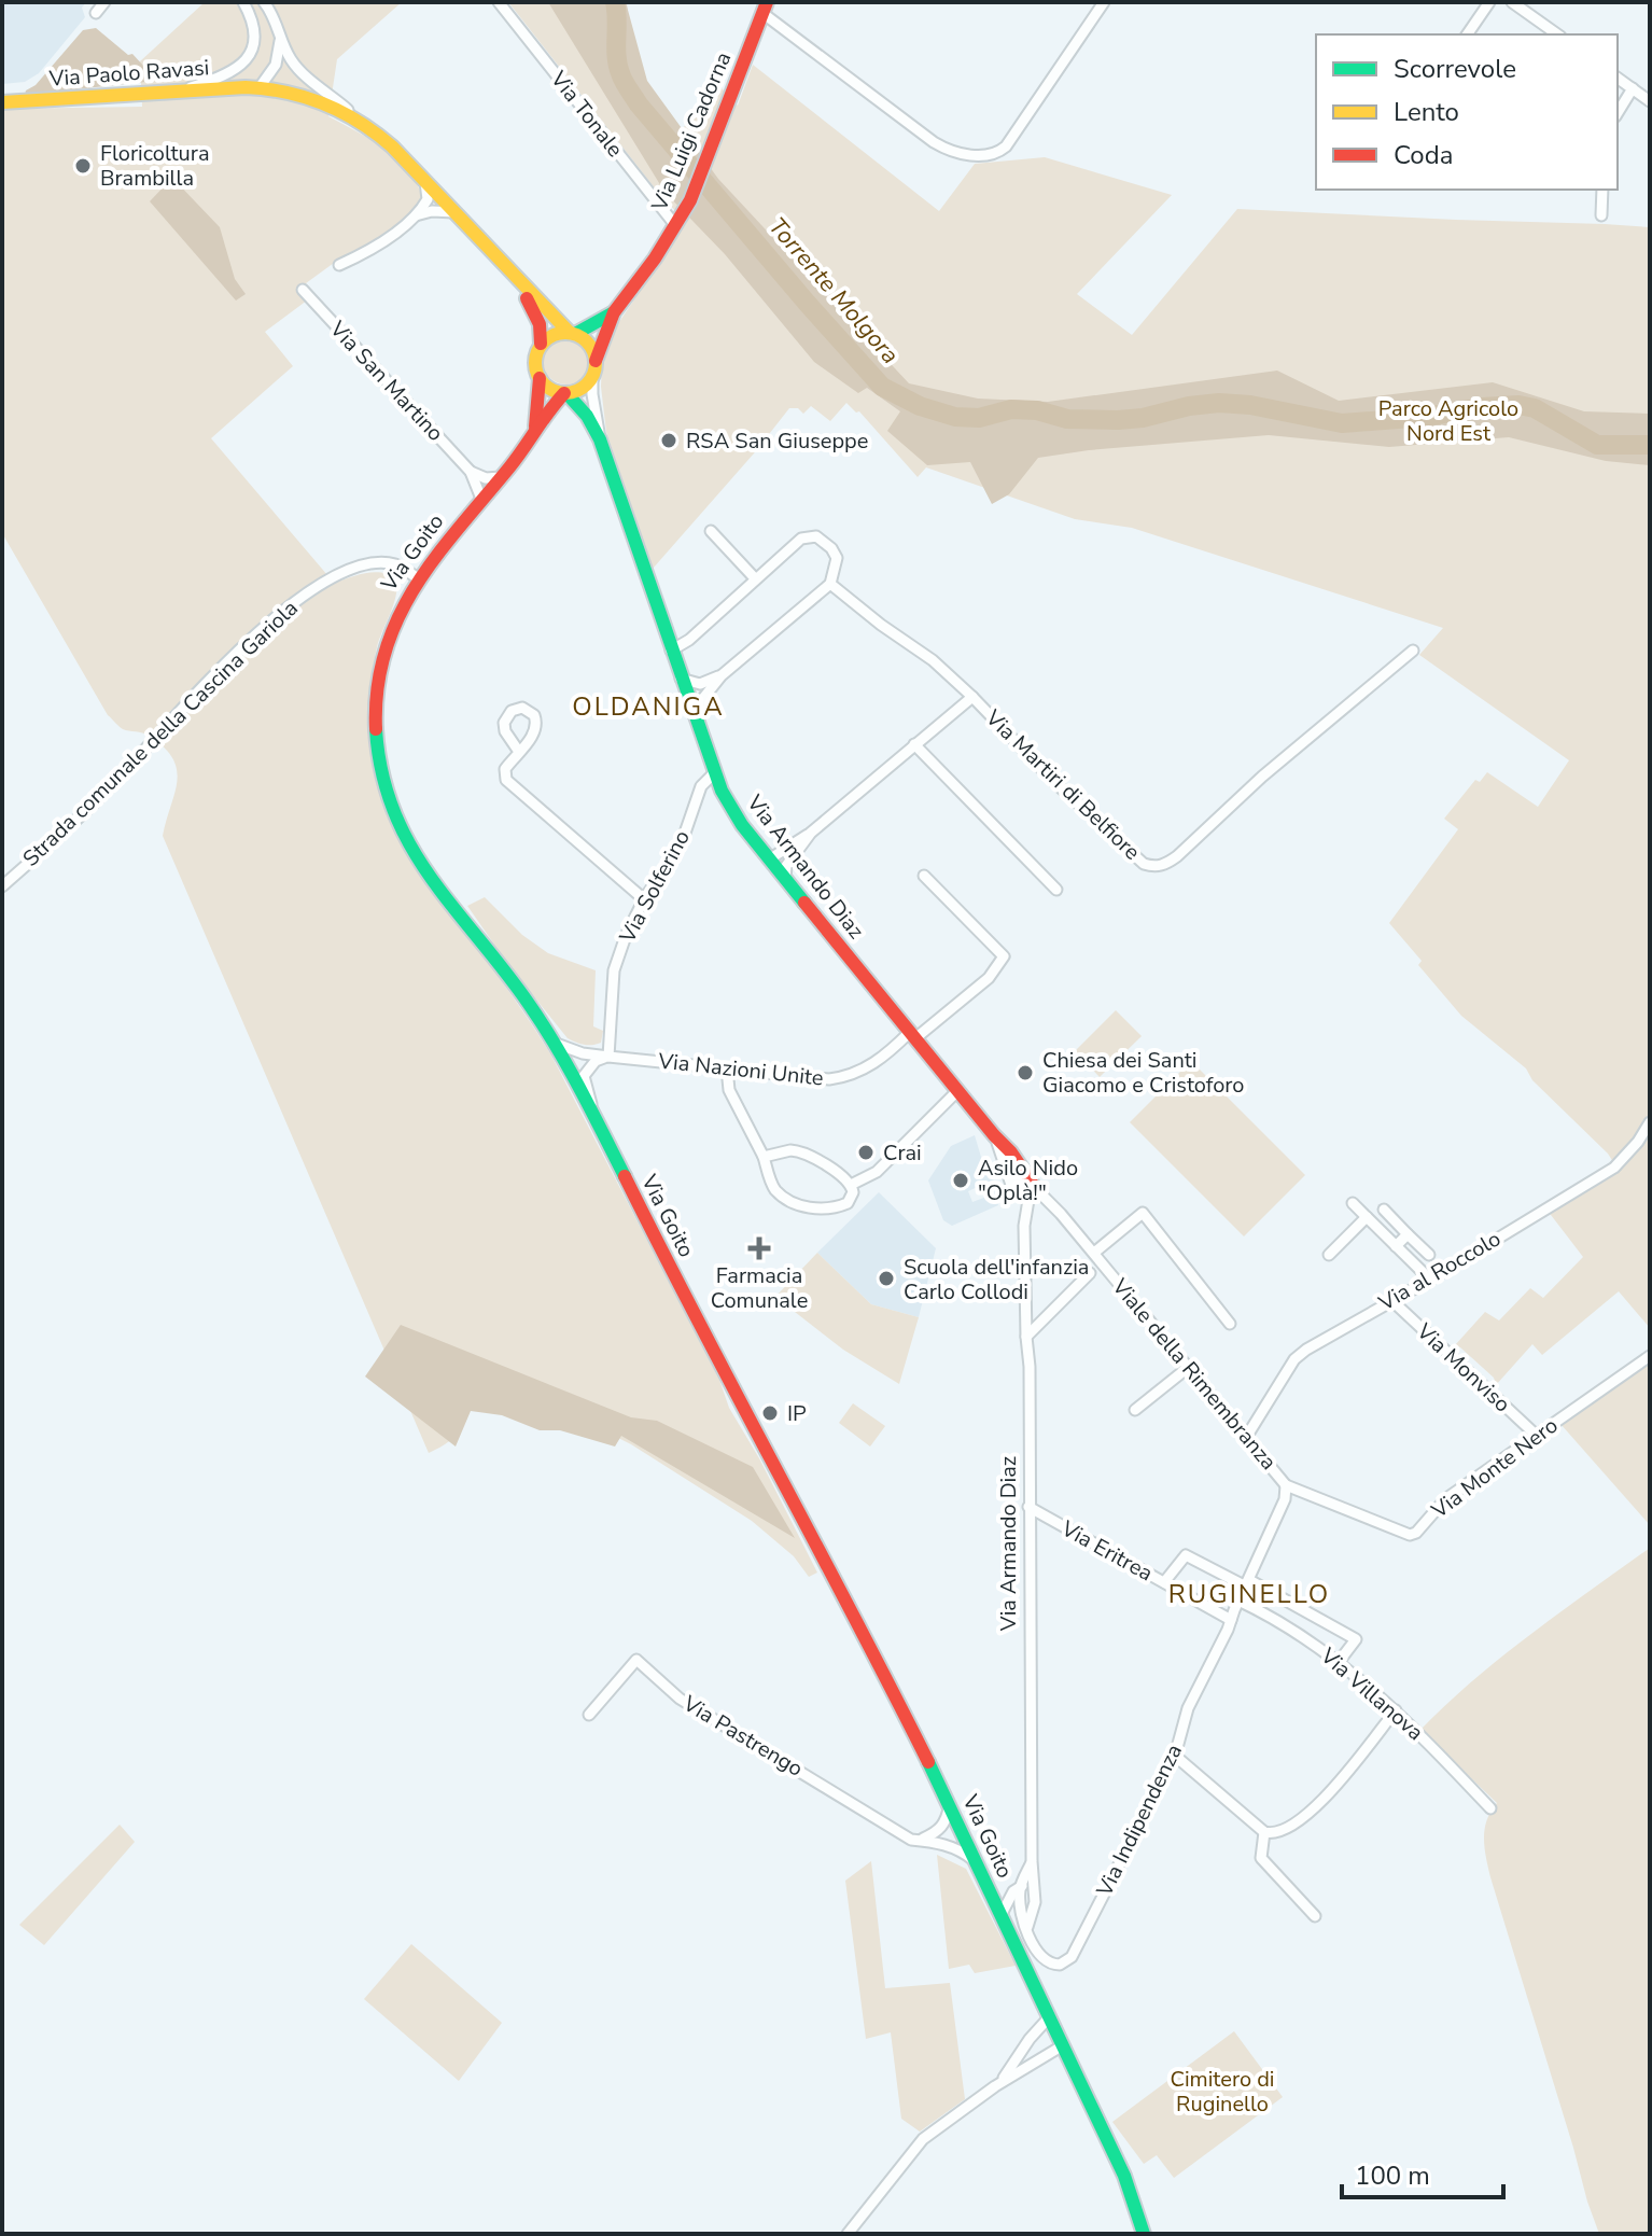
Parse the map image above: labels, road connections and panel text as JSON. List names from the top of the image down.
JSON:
{
  "streets": {
    "street": [
      "Via Paolo Ravasi",
      "Via Tonale",
      "Via Luigi Cadorna",
      "Via San Martino",
      "Via Goito",
      "Strada comunale della Cascina Gariola",
      "Via Martiri di Belfiore",
      "Via Armando Diaz",
      "Via Solferino",
      "Via Nazioni Unite",
      "Via al Roccolo",
      "Via Monviso",
      "Viale della Rimembranza",
      "Via Monte Nero",
      "Via Eritrea",
      "Via Villanova",
      "Via Pastrengo",
      "Via Indipendenza"
    ]
  },
  "crossings": [
    ["Via Tonale", "Via Luigi Cadorna"],
    ["Via Luigi Cadorna", "Via Goito"],
    ["Via Luigi Cadorna", "Via Armando Diaz"],
    ["Via San Martino", "Via Goito"],
    ["Via Goito", "Strada comunale della Cascina Gariola"],
    ["Via Goito", "Via Armando Diaz"],
    ["Via Goito", "Via Nazioni Unite"],
    ["Via Goito", "Via Pastrengo"],
    ["Via Armando Diaz", "Via Solferino"],
    ["Via Armando Diaz", "Via Nazioni Unite"],
    ["Via Armando Diaz", "Viale della Rimembranza"],
    ["Via Armando Diaz", "Via Eritrea"],
    ["Via Armando Diaz", "Via Indipendenza"],
    ["Via Solferino", "Via Nazioni Unite"],
    ["Via al Roccolo", "Via Monviso"],
    ["Via al Roccolo", "Viale della Rimembranza"],
    ["Via Monviso", "Via Monte Nero"],
    ["Viale della Rimembranza", "Via Monte Nero"],
    ["Viale della Rimembranza", "Via Indipendenza"],
    ["Via Monte Nero", "Via Indipendenza"],
    ["Via Eritrea", "Via Indipendenza"],
    ["Via Villanova", "Via Indipendenza"]
  ],
  "districts": ["OLDANIGA", "RUGINELLO"],
  "water": ["Torrente Molgora"],
  "parks": ["Parco Agricolo Nord Est", "Cimitero di Ruginello"],
  "places": {
    "other": [
      "Floricoltura Brambilla",
      "RSA San Giuseppe",
      "Chiesa dei Santi Giacomo e Cristoforo",
      "Crai",
      "Asilo Nido \"Oplà!\"",
      "Scuola dell'infanzia Carlo Collodi",
      "IP"
    ],
    "health": ["Farmacia Comunale"]
  },
  "legend": ["Scorrevole", "Lento", "Coda"],
  "scale_bar": "100 m"
}
